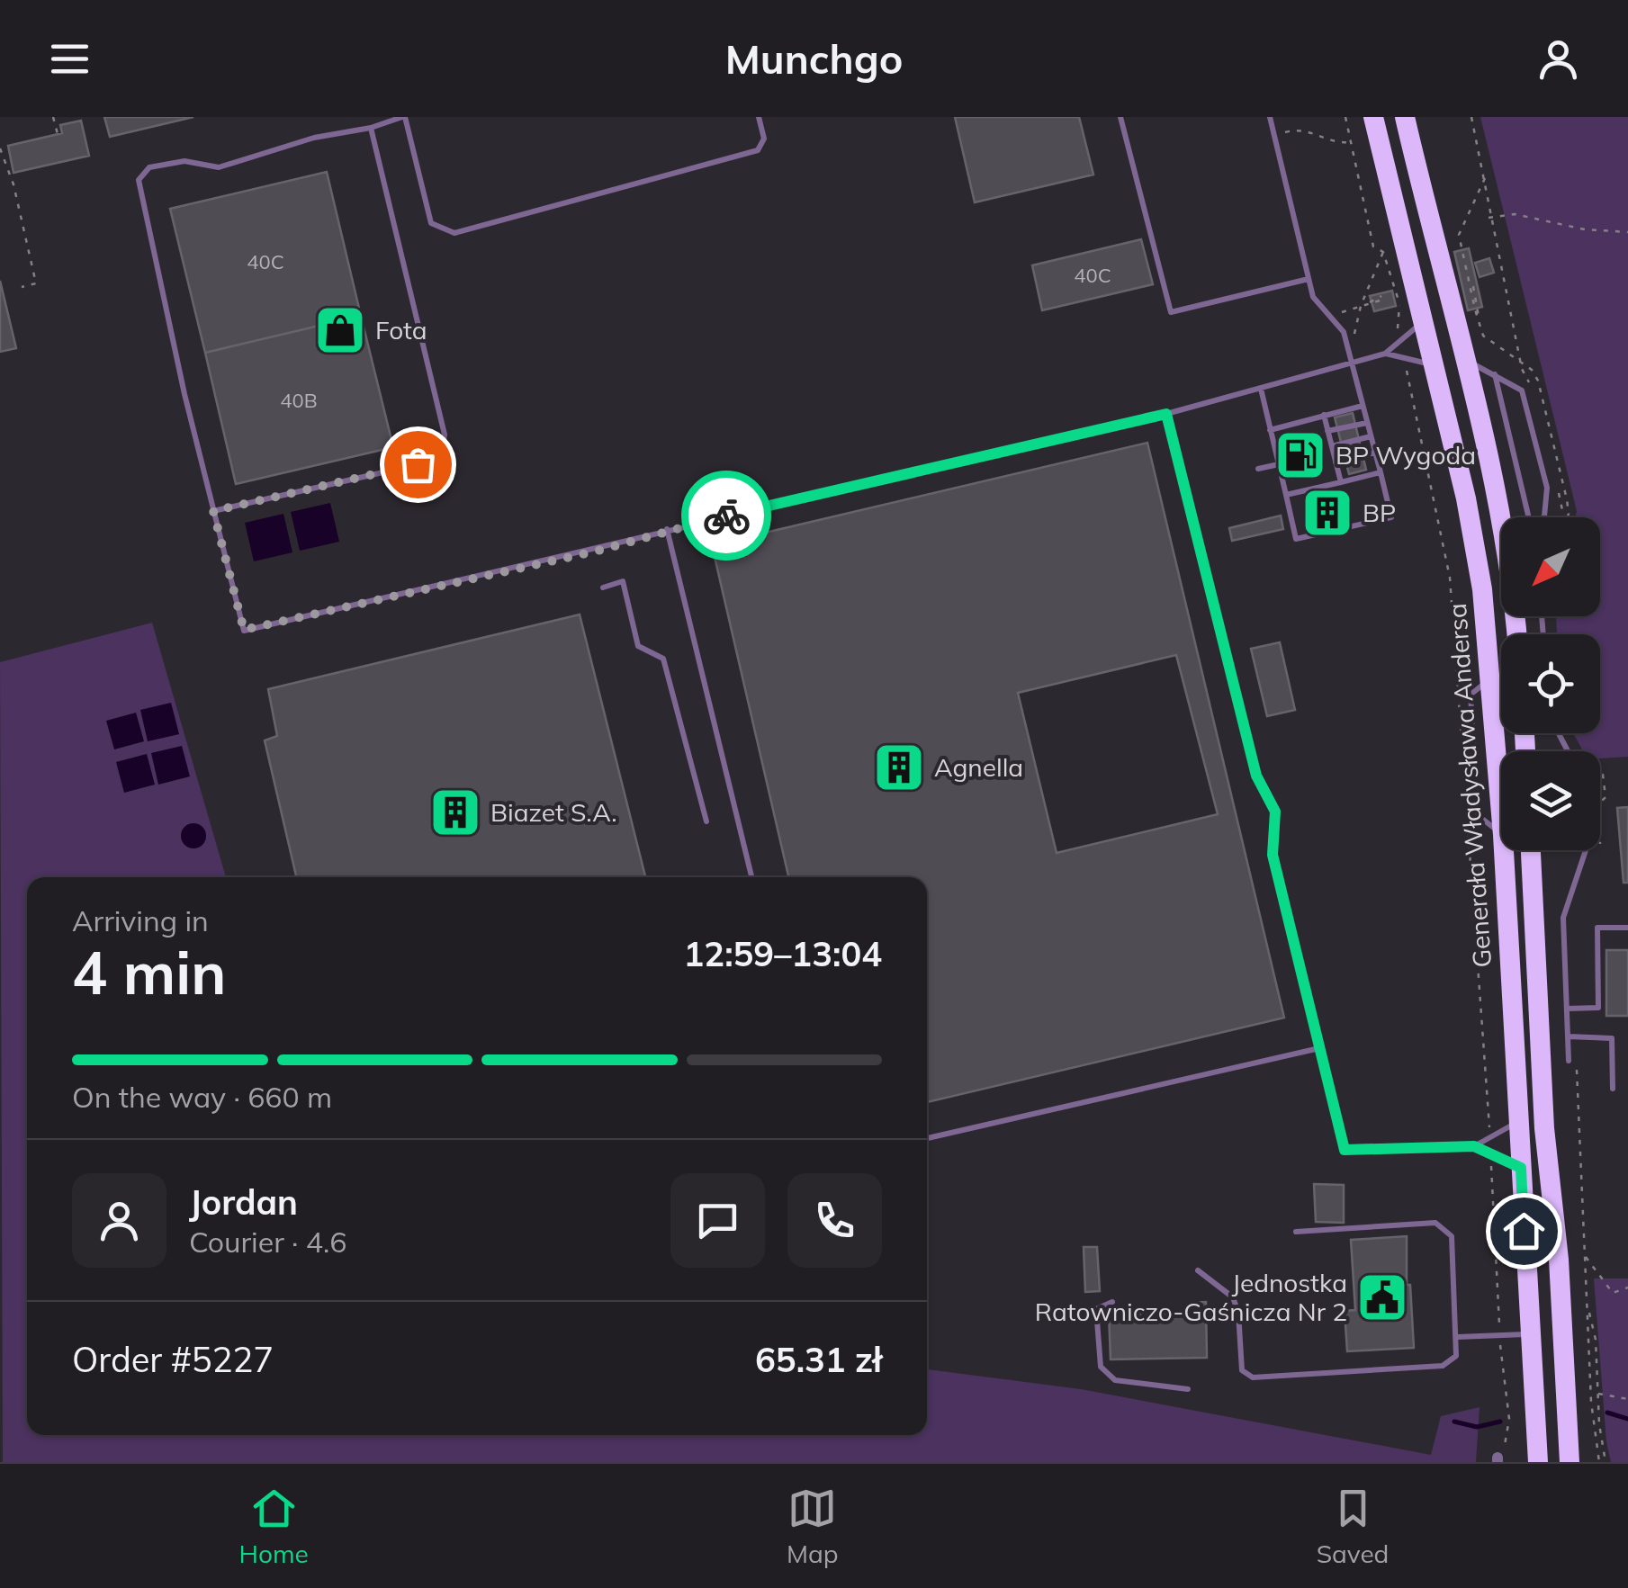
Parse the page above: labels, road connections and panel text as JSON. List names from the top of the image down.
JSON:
{
  "streets": {
    "highway": ["Generała Władysława Andersa"]
  },
  "places": {
    "shop": ["Fota"],
    "fuel station": ["BP Wygoda"],
    "building": ["BP", "Agnella", "Biazet S.A."],
    "public building": ["Jednostka Ratowniczo-Gaśnicza Nr 2"]
  },
  "house_numbers": ["40C", "40C", "40B"],
  "north": "bottom left",
  "page": {
    "header": "Munchgo",
    "heading": ["4 min", "Arriving in", "12:59–13:04"],
    "panel": [
      "Jordan",
      "Courier · 4.6",
      "Order #5227",
      "65.31 zł"
    ],
    "bar": "On the way · 660 m",
    "tabs": ["Home", "Map", "Saved"]
  }
}
